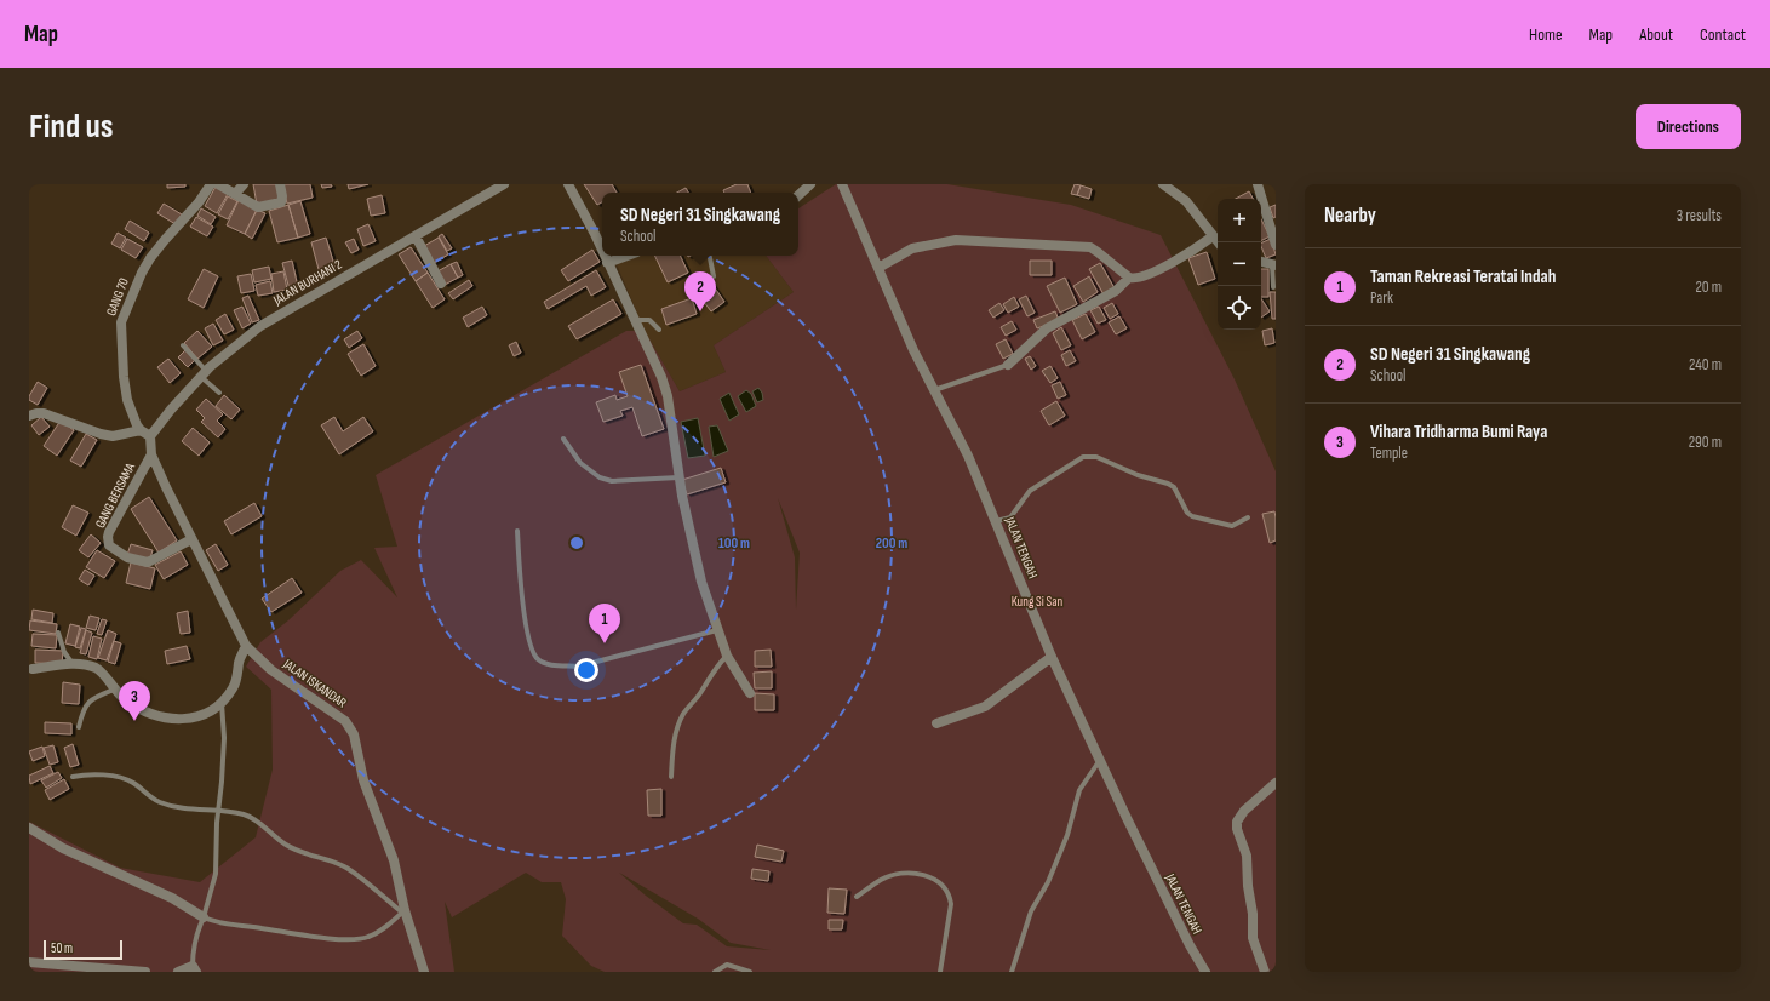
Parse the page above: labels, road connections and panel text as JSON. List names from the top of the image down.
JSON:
{
  "streets": {
    "street": [
      "JALAN BURHANI 2",
      "GANG 70",
      "GANG BERSAMA",
      "JALAN TENGAH",
      "JALAN ISKANDAR"
    ]
  },
  "crossings": [
    ["JALAN BURHANI 2", "JALAN ISKANDAR"],
    ["GANG BERSAMA", "JALAN ISKANDAR"]
  ],
  "parks": ["Kung Si San"],
  "scale_bar": "50 m",
  "page": {
    "header": "Map",
    "nav": [
      "Home",
      "Map",
      "About",
      "Contact"
    ],
    "buttons": "Directions",
    "title": "Find us",
    "heading": ["Nearby", "3 results"],
    "popup": ["SD Negeri 31 Singkawang", "School"],
    "map_buttons": ["+", "−"],
    "list": [
      {
        "mark": "1",
        "name": "Taman Rekreasi Teratai Indah",
        "note": "Park",
        "value": "20 m"
      },
      {
        "mark": "2",
        "name": "SD Negeri 31 Singkawang",
        "note": "School",
        "value": "240 m"
      },
      {
        "mark": "3",
        "name": "Vihara Tridharma Bumi Raya",
        "note": "Temple",
        "value": "290 m"
      }
    ],
    "pins": ["2", "1", "3"],
    "scale": "50 m"
  },
  "rings": ["100 m", "200 m"]
}
